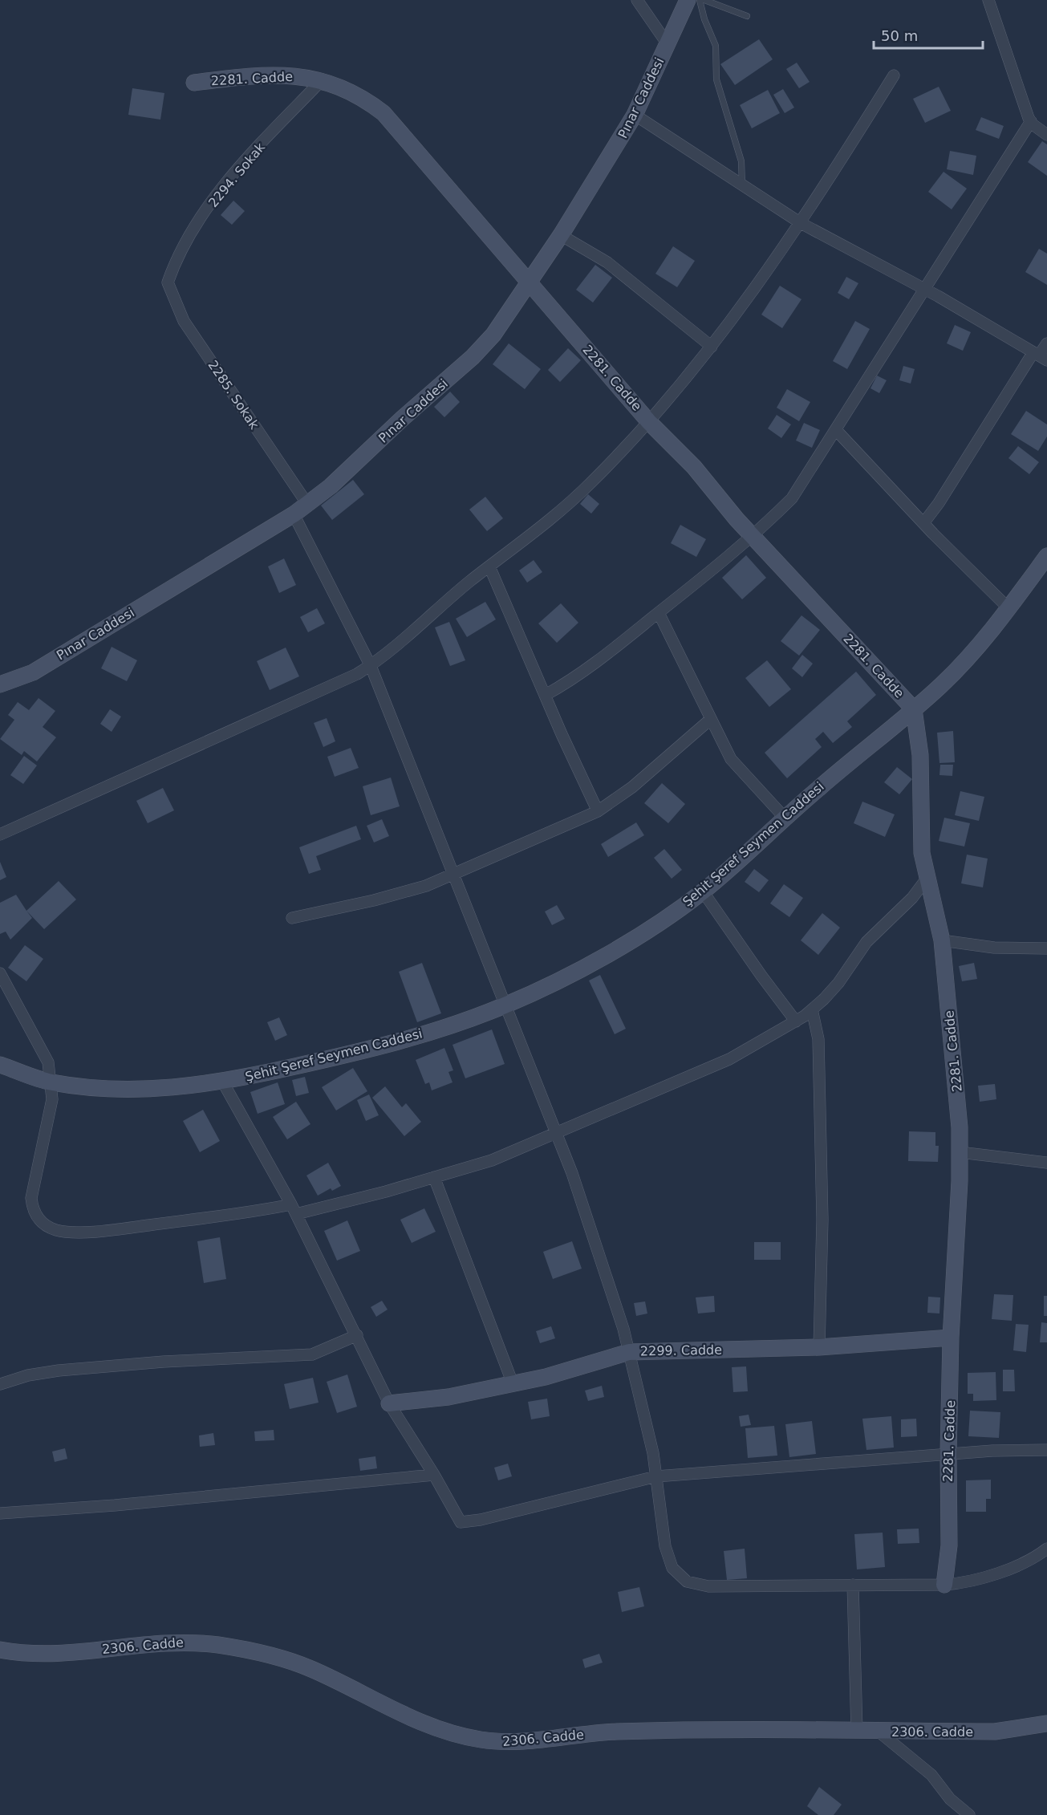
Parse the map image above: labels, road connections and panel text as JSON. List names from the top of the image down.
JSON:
{
  "streets": {
    "street": [
      "2281. Cadde",
      "Pınar Caddesi",
      "2294. Sokak",
      "2285. Sokak",
      "Şehit Şeref Seymen Caddesi",
      "2299. Cadde",
      "2306. Cadde"
    ]
  },
  "crossings": [
    ["2281. Cadde", "Pınar Caddesi"],
    ["2281. Cadde", "2294. Sokak"],
    ["2281. Cadde", "Şehit Şeref Seymen Caddesi"],
    ["2281. Cadde", "2299. Cadde"],
    ["Pınar Caddesi", "2285. Sokak"],
    ["2294. Sokak", "2285. Sokak"]
  ],
  "scale_bar": "50 m"
}
